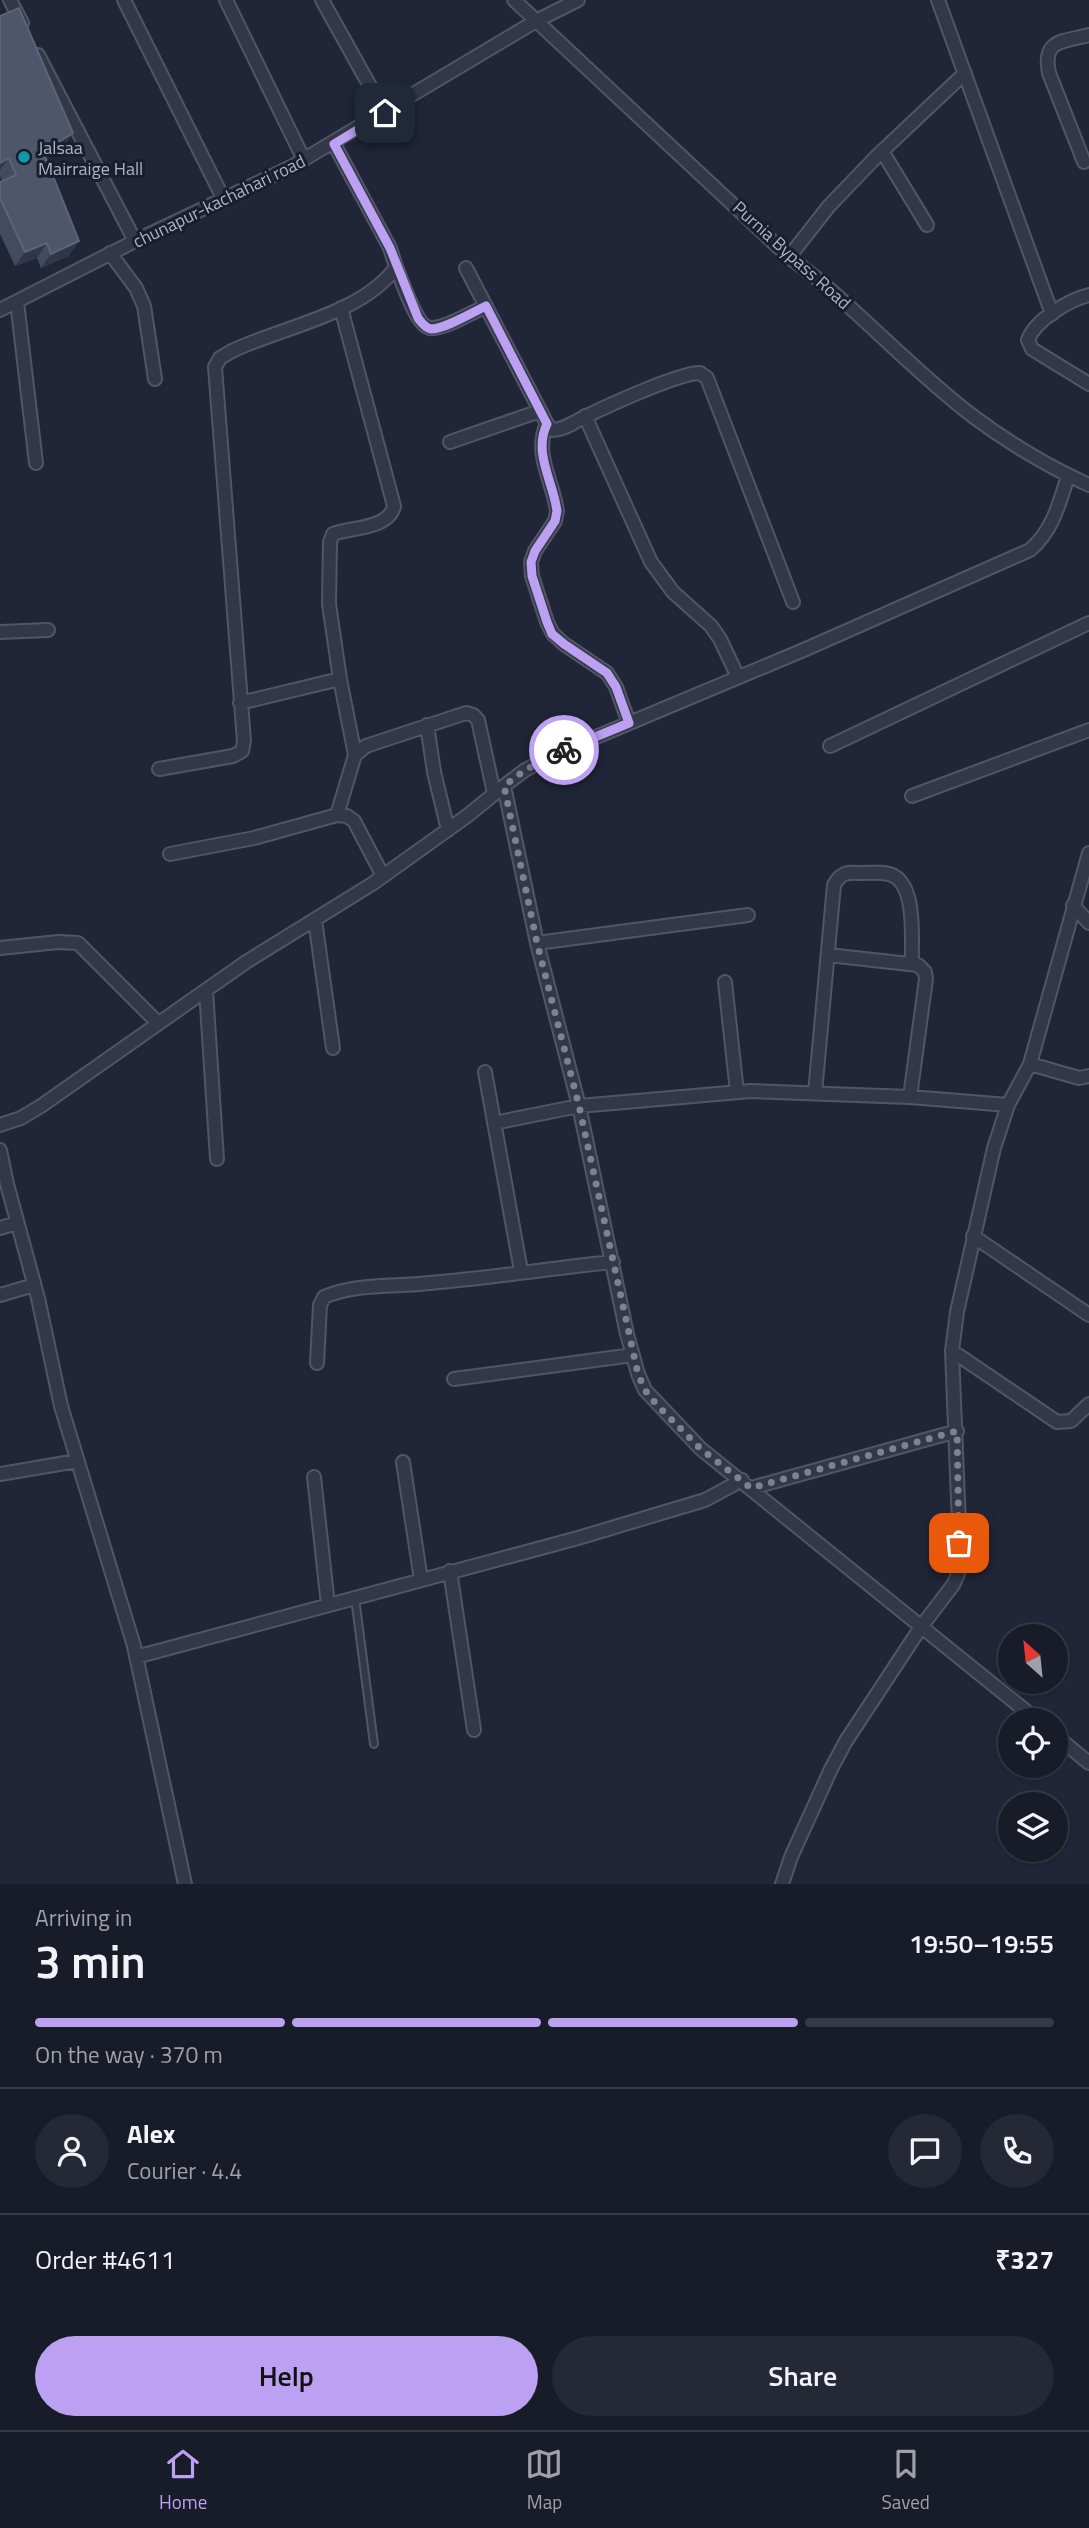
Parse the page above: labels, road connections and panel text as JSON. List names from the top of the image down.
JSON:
{
  "streets": {
    "street": ["chunapur-kachahari road", "Purnia Bypass Road"]
  },
  "crossings": [
    ["chunapur-kachahari road", "Purnia Bypass Road"]
  ],
  "places": ["Jalsaa Mairraige Hall"],
  "north": "top left",
  "page": {
    "heading": ["3 min", "Arriving in", "19:50–19:55"],
    "panel": [
      "Alex",
      "Courier · 4.4",
      "Order #4611",
      "₹327"
    ],
    "bar": "On the way · 370 m",
    "buttons": ["Help", "Share"],
    "tabs": ["Home", "Map", "Saved"]
  }
}
